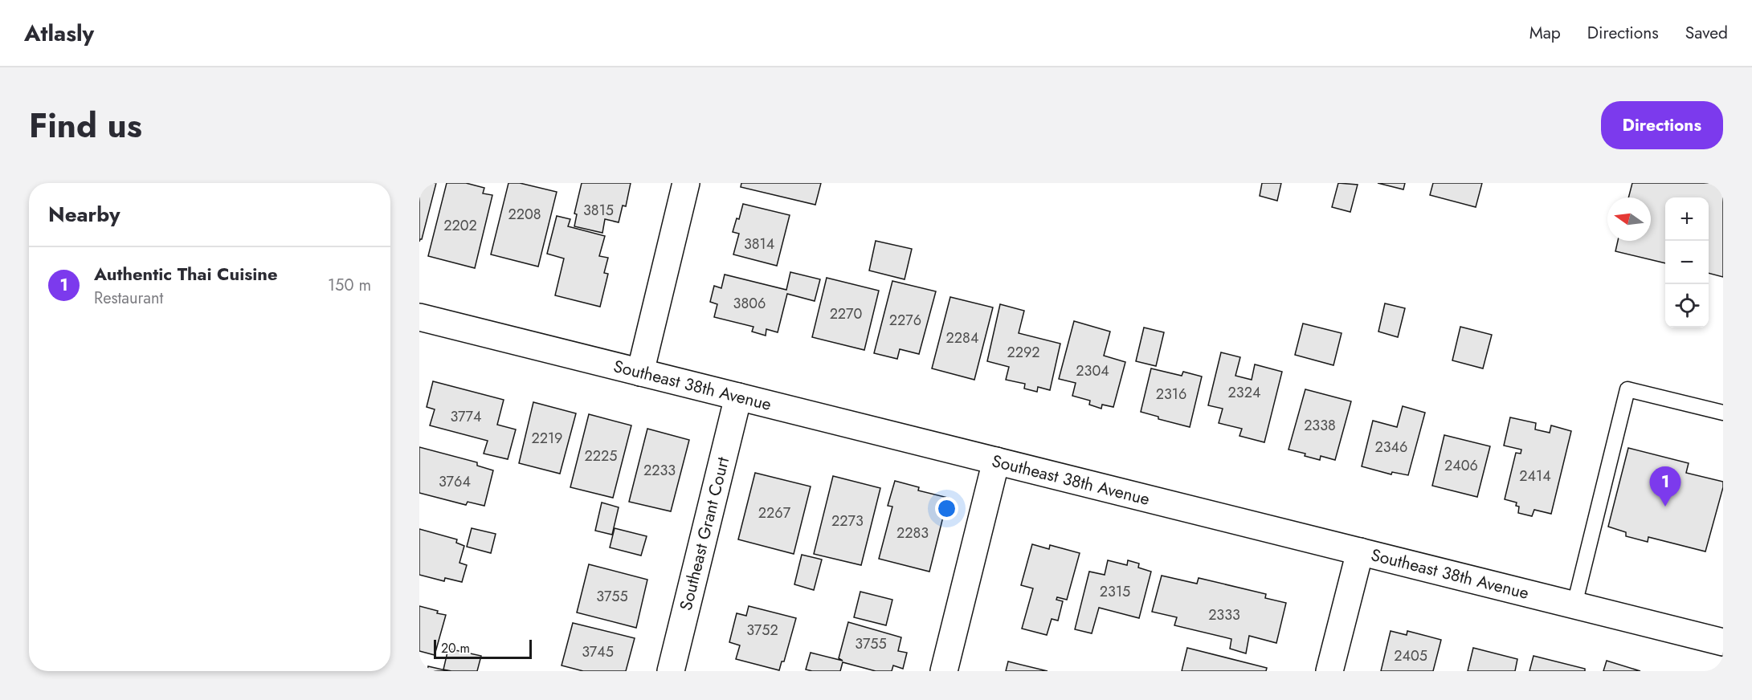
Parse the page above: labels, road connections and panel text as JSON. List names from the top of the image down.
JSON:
{
  "streets": {
    "street": ["Southeast 38th Avenue", "Southeast Grant Court"]
  },
  "crossings": [
    ["Southeast 38th Avenue", "Southeast Grant Court"]
  ],
  "house_numbers": [
    "3815",
    "2208",
    "2202",
    "3814",
    "3806",
    "2270",
    "2276",
    "2284",
    "2292",
    "2304",
    "2324",
    "2316",
    "3774",
    "2338",
    "2219",
    "2346",
    "2225",
    "2406",
    "2233",
    "2414",
    "3764",
    "2267",
    "2273",
    "2283",
    "2315",
    "3755",
    "2333",
    "3752",
    "3755",
    "3745",
    "2405"
  ],
  "scale_bar": "20 m",
  "north": "left",
  "page": {
    "header": "Atlasly",
    "nav": ["Map", "Directions", "Saved"],
    "title": "Find us",
    "buttons": "Directions",
    "heading": "Nearby",
    "map_buttons": ["+", "−"],
    "list": [
      {
        "mark": "1",
        "name": "Authentic Thai Cuisine",
        "note": "Restaurant",
        "value": "150 m"
      }
    ],
    "pins": "1",
    "scale": "20 m"
  }
}
